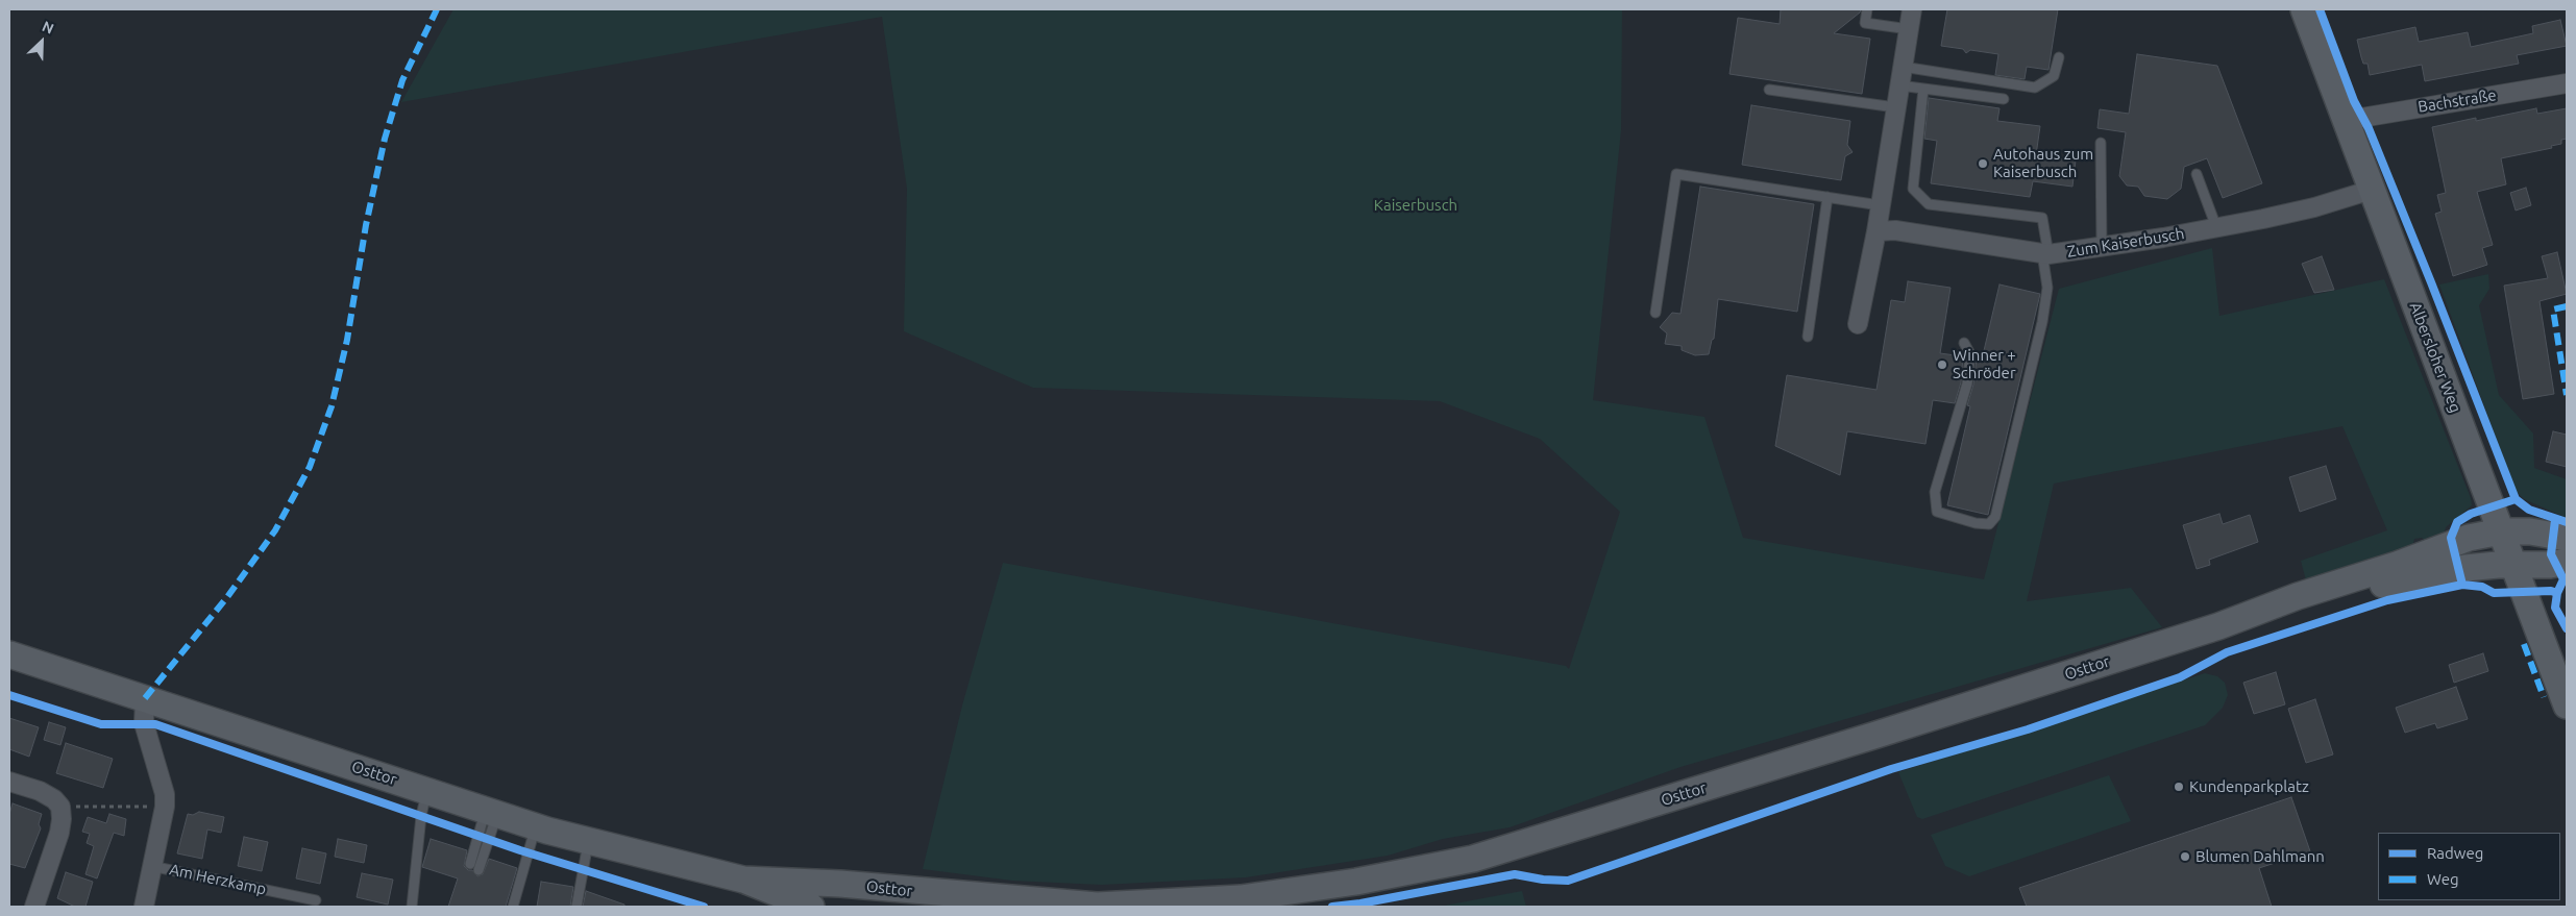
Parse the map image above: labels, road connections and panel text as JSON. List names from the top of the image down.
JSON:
{
  "streets": {
    "main road": ["Albersloher Weg", "Osttor"],
    "street": ["Bachstraße", "Zum Kaiserbusch", "Am Herzkamp"]
  },
  "crossings": [
    ["Bachstraße", "Albersloher Weg"],
    ["Zum Kaiserbusch", "Albersloher Weg"],
    ["Albersloher Weg", "Osttor"],
    ["Osttor", "Am Herzkamp"]
  ],
  "parks": ["Kaiserbusch"],
  "places": [
    "Autohaus zum Kaiserbusch",
    "Winner + Schröder",
    "Kundenparkplatz",
    "Blumen Dahlmann"
  ],
  "legend": ["Radweg", "Weg"],
  "north": "top right"
}
